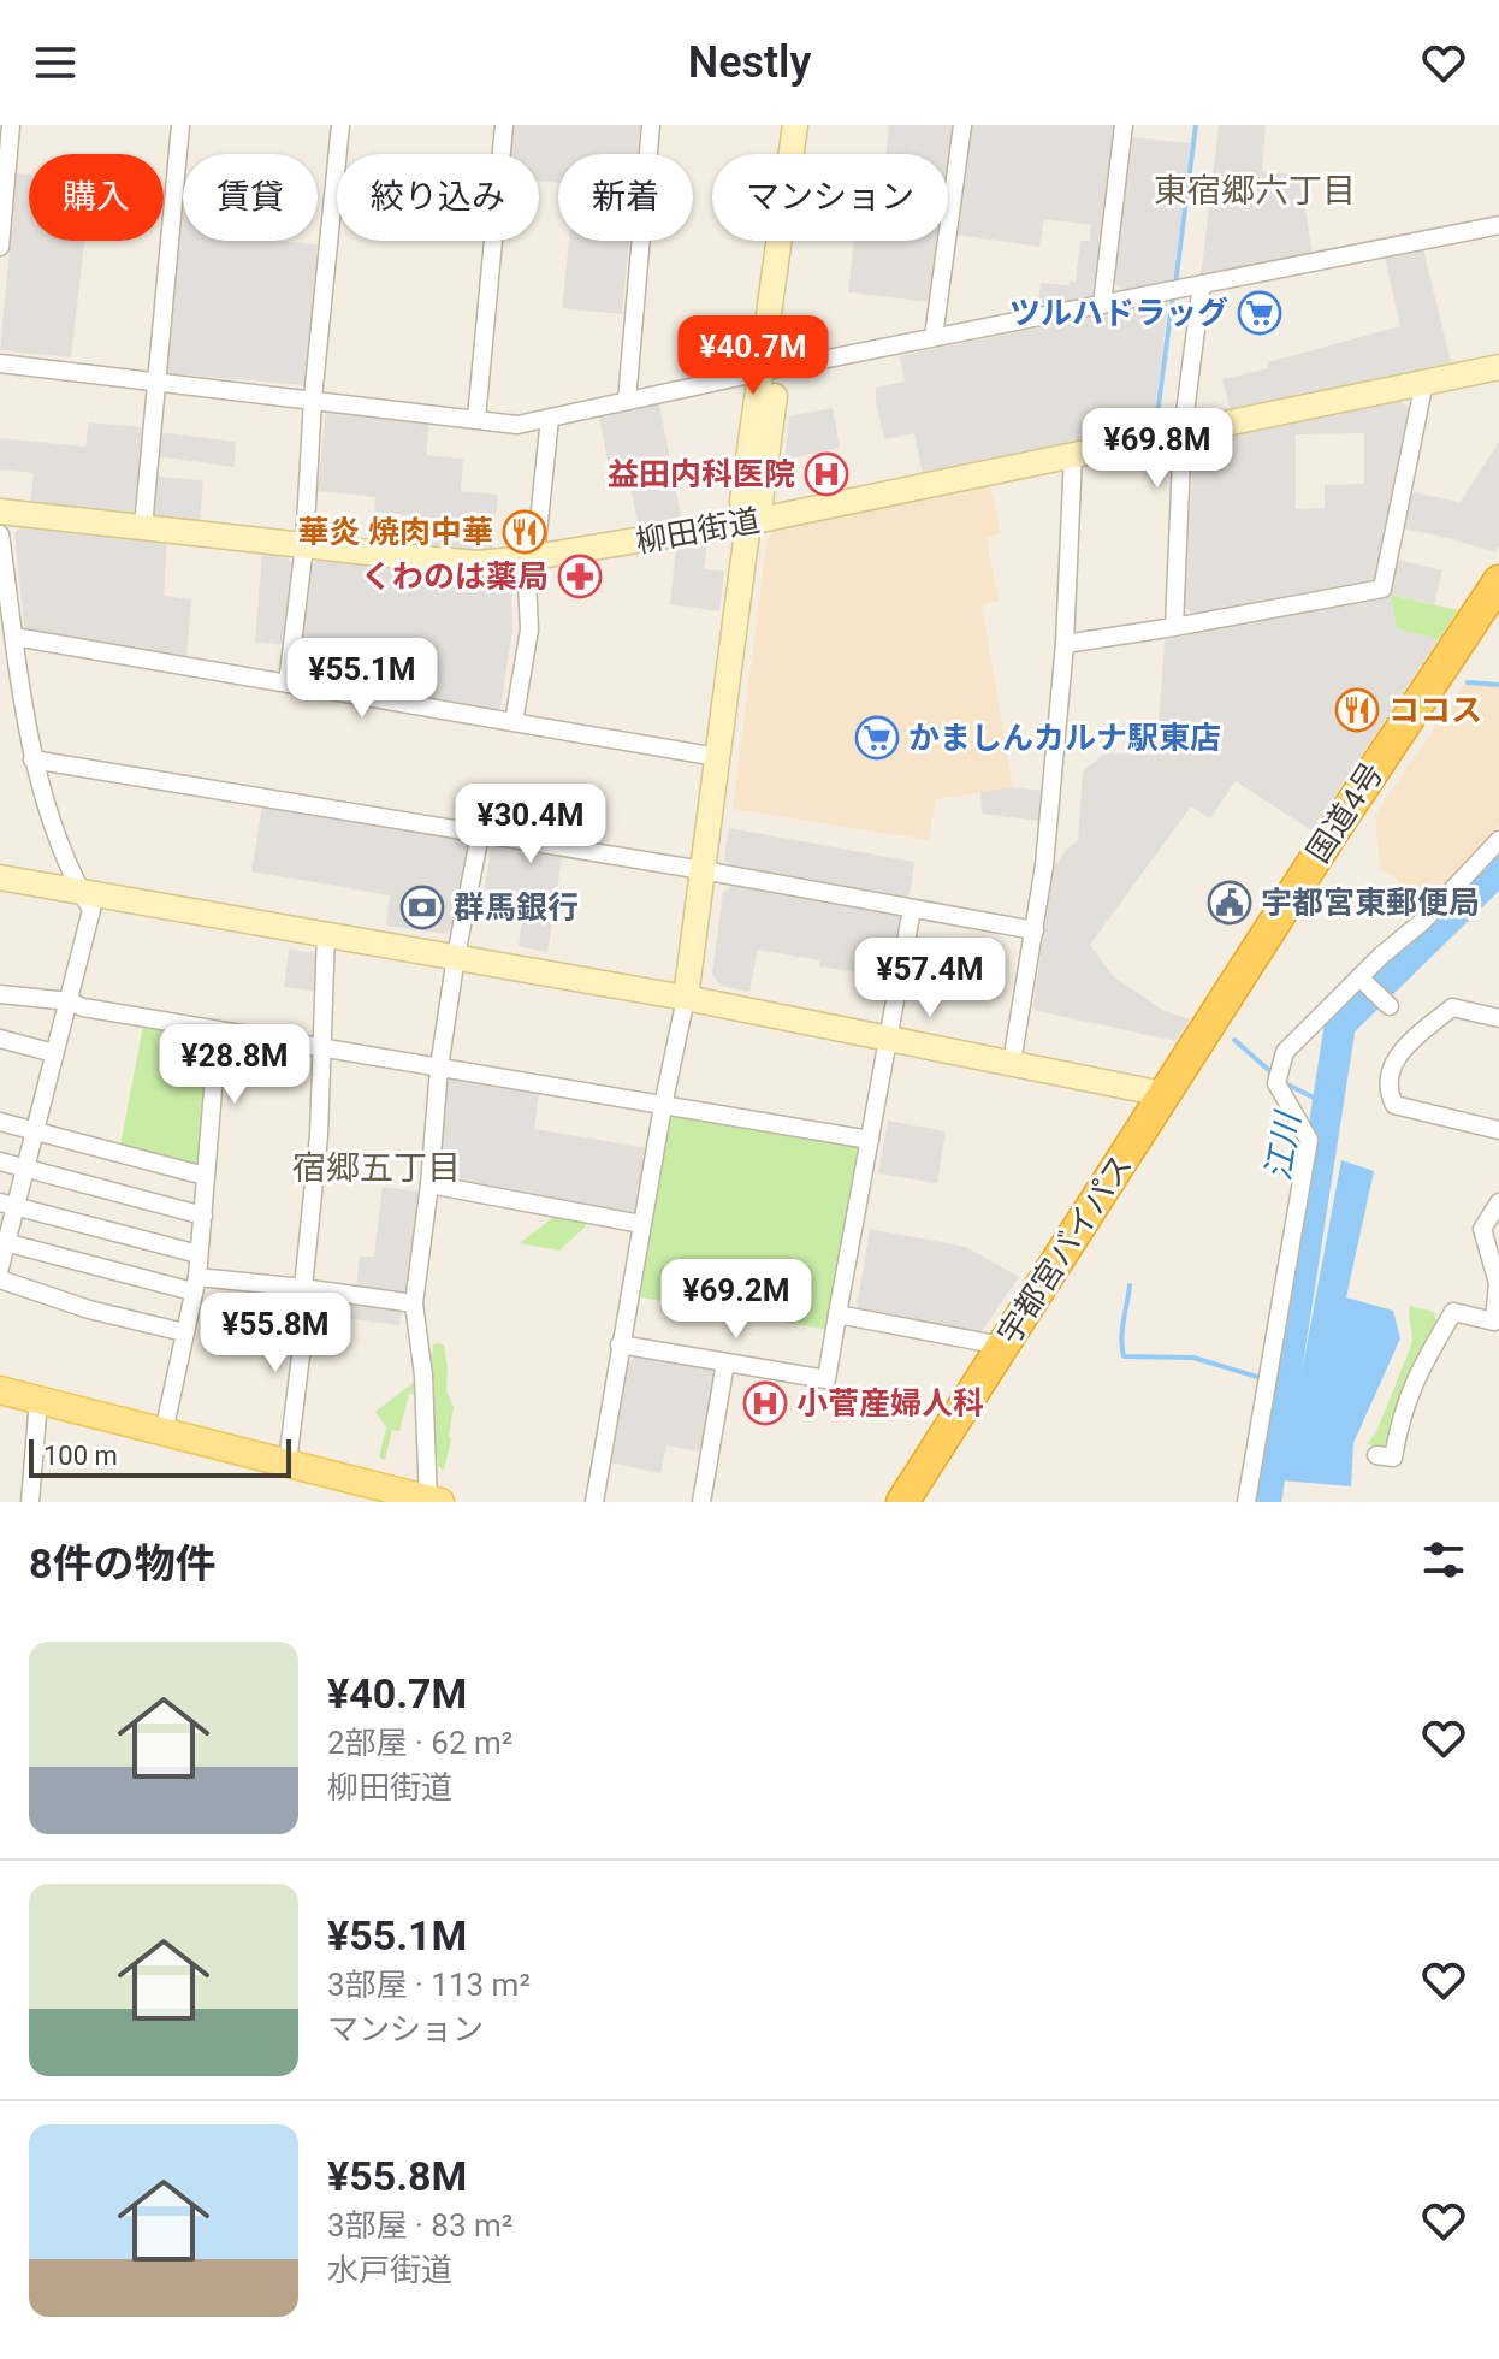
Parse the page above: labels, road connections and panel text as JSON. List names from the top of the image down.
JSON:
{
  "streets": {
    "highway": ["国道4号", "宇都宮バイパス"],
    "street": ["柳田街道"]
  },
  "crossings": [
    ["国道4号", "宇都宮バイパス"]
  ],
  "districts": ["東宿郷六丁目", "宿郷五丁目"],
  "water": ["江川"],
  "places": {
    "supermarket": ["ツルハドラッグ", "かましんカルナ駅東店"],
    "hospital": ["益田内科医院", "小菅産婦人科"],
    "restaurant": ["華炎 焼肉中華", "ココス"],
    "pharmacy": ["くわのは薬局"],
    "public building": ["宇都宮東郵便局"],
    "bank": ["群馬銀行"]
  },
  "scale_bar": "100 m",
  "page": {
    "header": "Nestly",
    "chip": [
      "購入",
      "賃貸",
      "絞り込み",
      "新着",
      "マンション"
    ],
    "price": [
      "¥40.7M",
      "¥69.8M",
      "¥55.1M",
      "¥30.4M",
      "¥57.4M",
      "¥28.8M",
      "¥69.2M",
      "¥55.8M"
    ],
    "scale": "100 m",
    "heading": "8件の物件",
    "list": [
      {
        "name": "¥40.7M",
        "note": "2部屋 · 62 m² · 柳田街道"
      },
      {
        "name": "¥55.1M",
        "note": "3部屋 · 113 m² · マンション"
      },
      {
        "name": "¥55.8M",
        "note": "3部屋 · 83 m² · 水戸街道"
      }
    ]
  }
}
